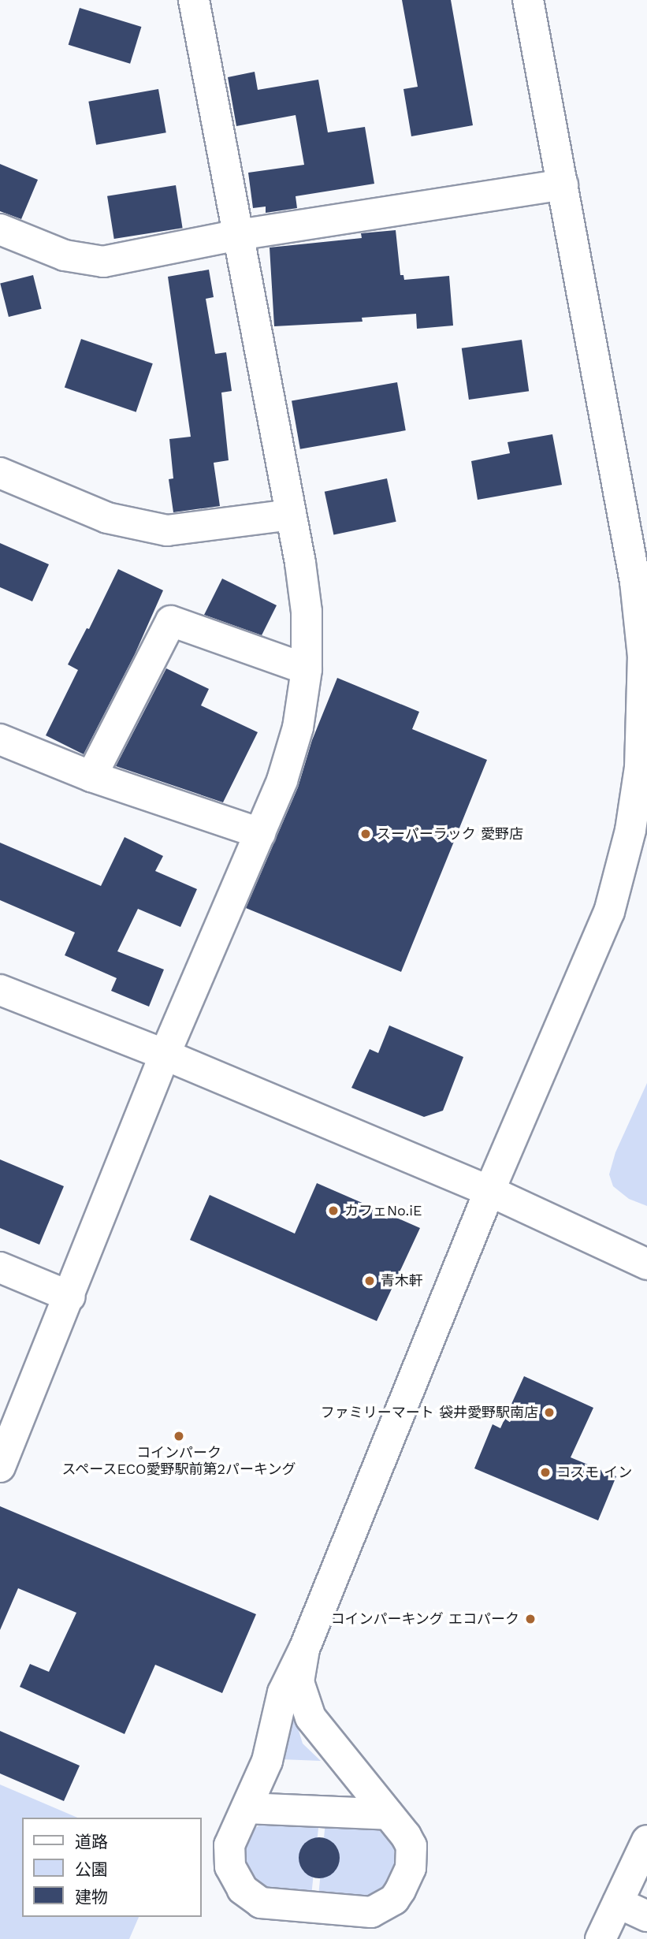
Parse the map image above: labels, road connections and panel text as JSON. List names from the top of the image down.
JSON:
{
  "places": [
    "スーパーラック 愛野店",
    "カフェNo.iE",
    "青木軒",
    "ファミリーマート 袋井愛野駅南店",
    "コインパーク スペースECO愛野駅前第2パーキング",
    "コスモ イン",
    "コインパーキング エコパーク"
  ],
  "legend": ["道路", "公園", "建物"]
}
